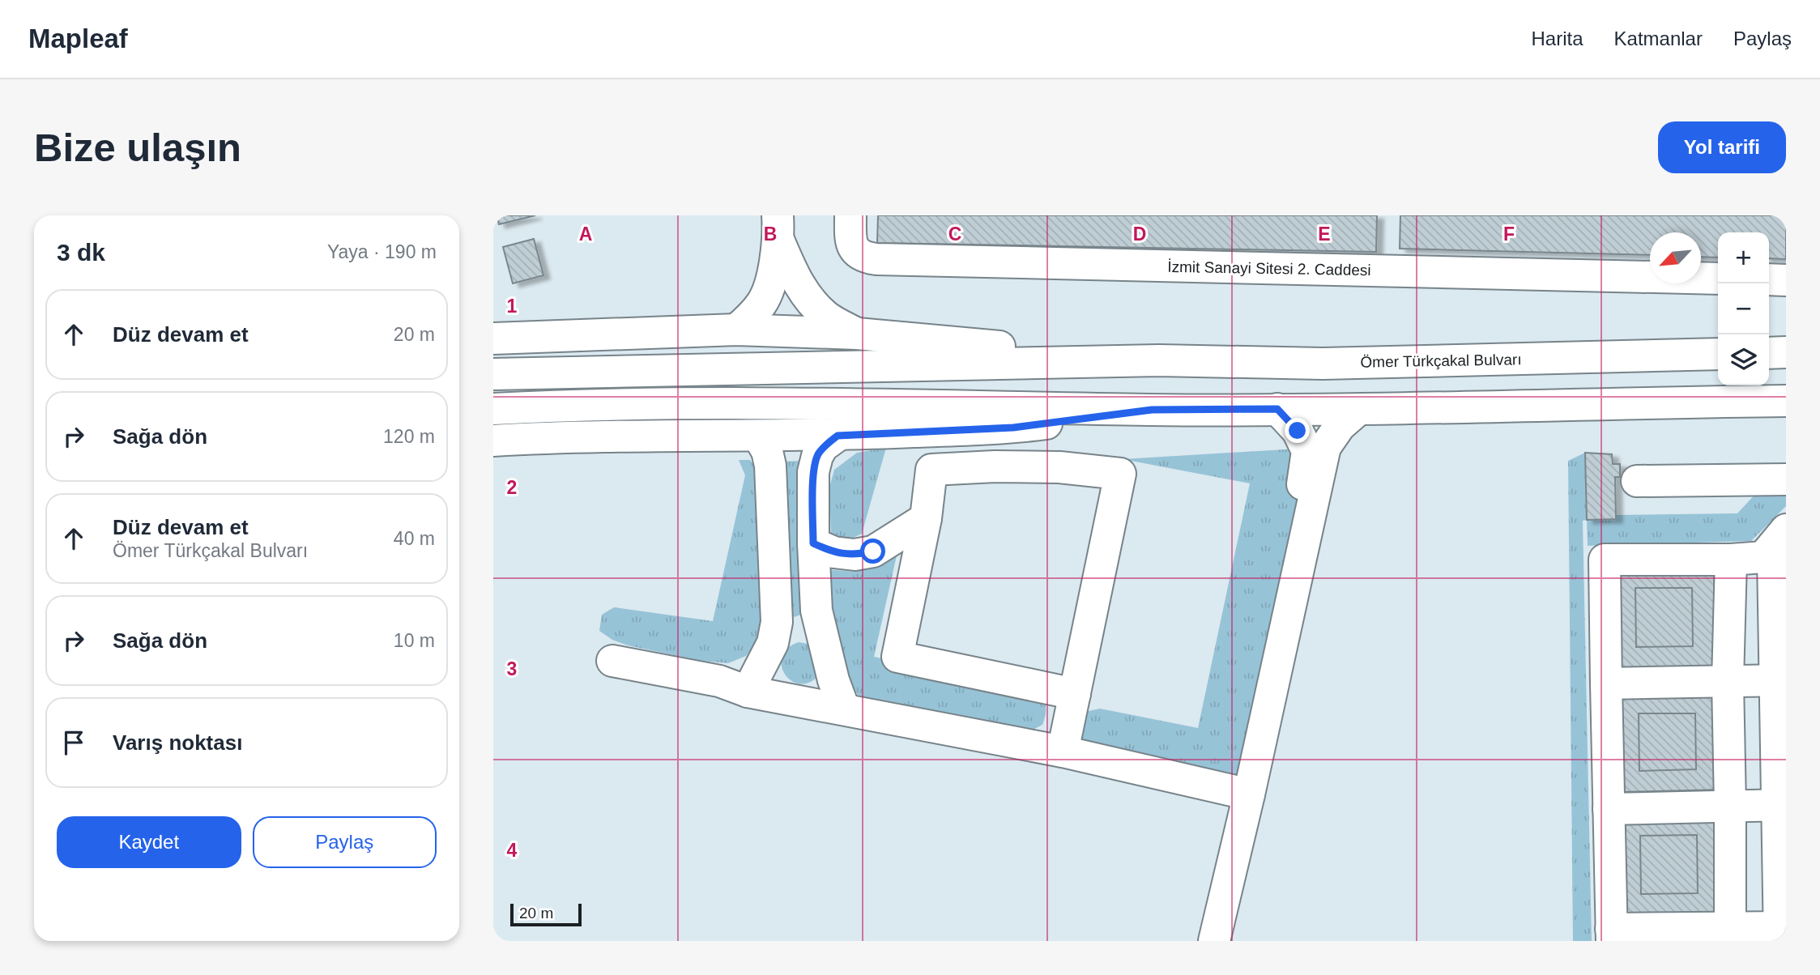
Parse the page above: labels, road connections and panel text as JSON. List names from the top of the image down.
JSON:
{
  "streets": {
    "main road": ["İzmit Sanayi Sitesi 2. Caddesi", "Ömer Türkçakal Bulvarı"]
  },
  "scale_bar": "20 m",
  "north": "bottom left",
  "page": {
    "header": "Mapleaf",
    "nav": ["Harita", "Katmanlar", "Paylaş"],
    "buttons": [
      "Yol tarifi",
      ["Kaydet", "Paylaş"]
    ],
    "title": "Bize ulaşın",
    "heading": ["3 dk", "Yaya · 190 m"],
    "map_buttons": ["+", "−"],
    "list": [
      ["Düz devam et", "20 m"],
      ["Sağa dön", "120 m"],
      ["Düz devam et", "Ömer Türkçakal Bulvarı", "40 m"],
      ["Sağa dön", "10 m"],
      "Varış noktası"
    ],
    "scale": "20 m"
  },
  "grid": {
    "columns": [
      "A",
      "B",
      "C",
      "D",
      "E",
      "F"
    ],
    "rows": [
      "1",
      "2",
      "3",
      "4"
    ]
  }
}
